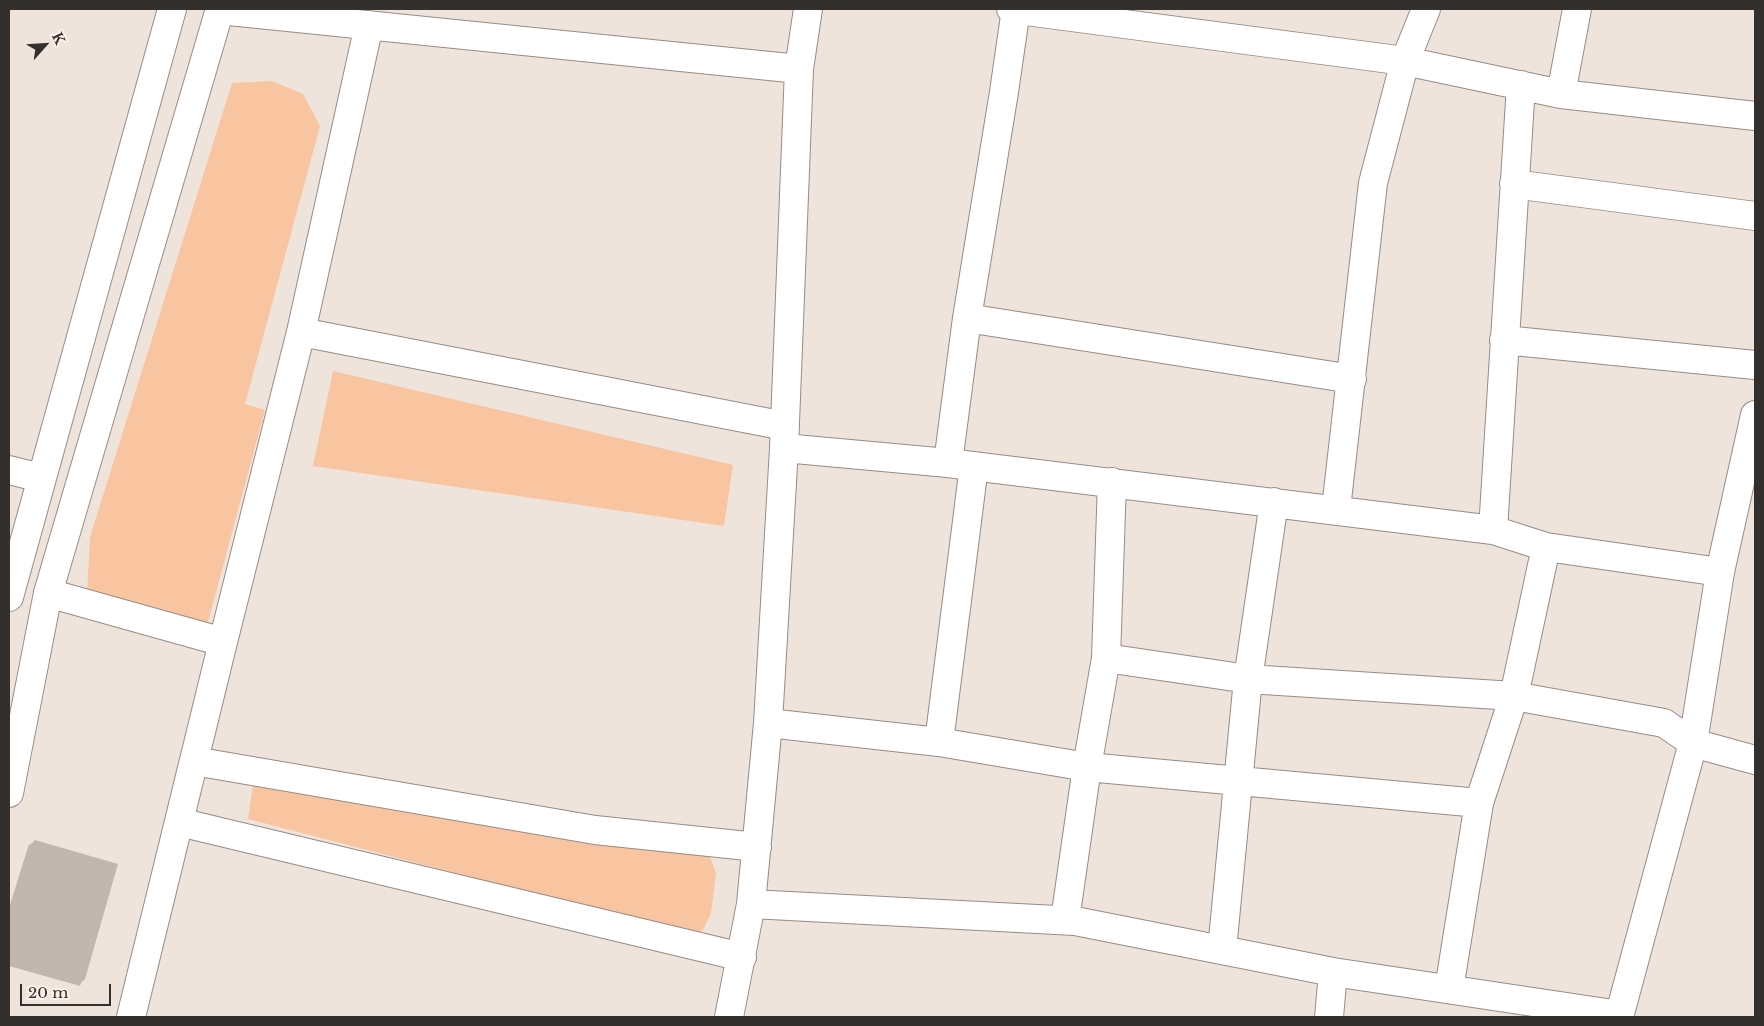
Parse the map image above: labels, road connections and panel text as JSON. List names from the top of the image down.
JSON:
{
  "scale_bar": "20 m",
  "north": "top right"
}
